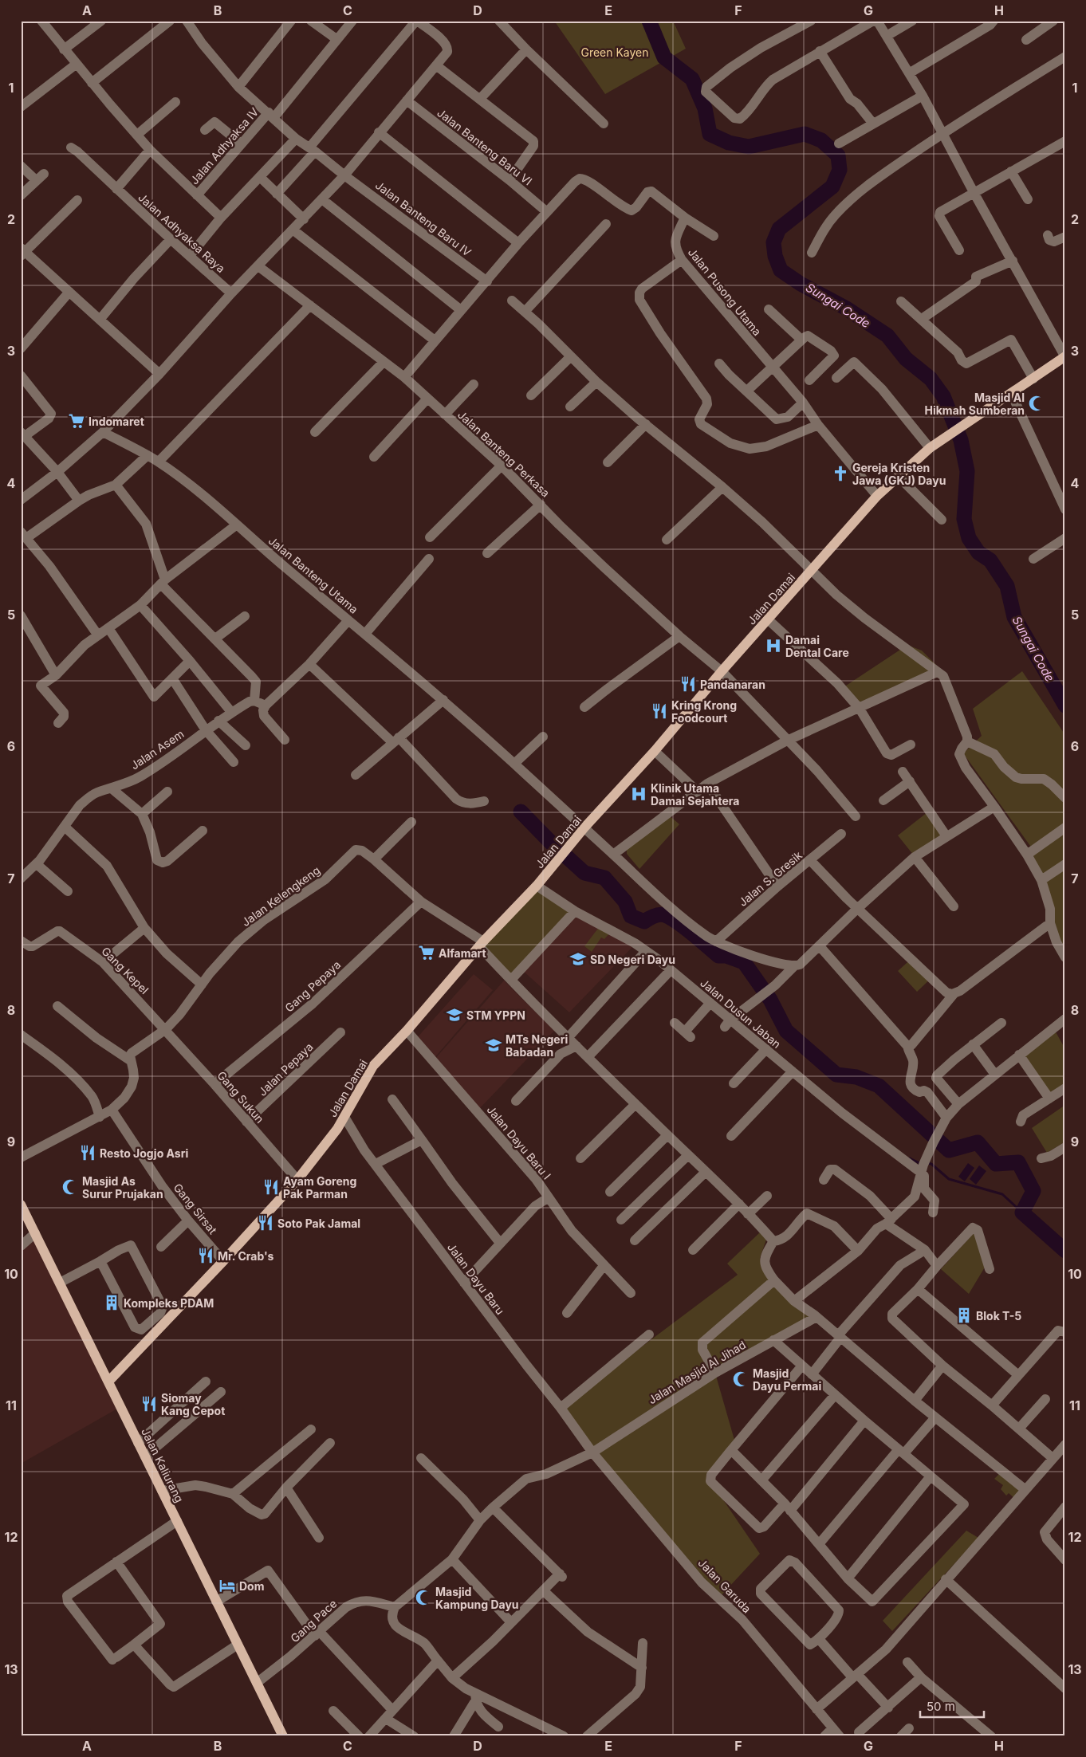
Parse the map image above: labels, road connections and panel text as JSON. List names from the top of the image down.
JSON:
{
  "streets": {
    "main road": ["Jalan Damai", "Jalan Kaliurang"],
    "street": [
      "Jalan Adhyaksa IV",
      "Jalan Banteng Baru VI",
      "Jalan Banteng Baru IV",
      "Jalan Adhyaksa Raya",
      "Jalan Pusong Utama",
      "Jalan Banteng Perkasa",
      "Jalan Banteng Utama",
      "Jalan Asem",
      "Jalan S. Gresik",
      "Jalan Kelengkeng",
      "Gang Kepel",
      "Gang Pepaya",
      "Jalan Dusun Jaban",
      "Jalan Pepaya",
      "Gang Sukun",
      "Jalan Dayu Baru I",
      "Gang Sirsat",
      "Jalan Dayu Baru",
      "Jalan Masjid Al Jihad",
      "Jalan Garuda",
      "Gang Pace"
    ]
  },
  "crossings": [
    ["Jalan Adhyaksa IV", "Jalan Banteng Baru IV"],
    ["Jalan Pusong Utama", "Jalan Damai"],
    ["Jalan Banteng Perkasa", "Jalan Damai"],
    ["Jalan Banteng Utama", "Jalan Damai"],
    ["Jalan Banteng Utama", "Jalan S. Gresik"],
    ["Jalan Damai", "Jalan Kelengkeng"],
    ["Jalan Damai", "Jalan Dusun Jaban"],
    ["Jalan Damai", "Gang Sukun"],
    ["Jalan Damai", "Jalan Dayu Baru I"],
    ["Jalan Damai", "Gang Sirsat"],
    ["Jalan Damai", "Jalan Dayu Baru"],
    ["Jalan Damai", "Jalan Kaliurang"],
    ["Jalan Kelengkeng", "Gang Kepel"],
    ["Jalan Kelengkeng", "Gang Pepaya"],
    ["Jalan Kelengkeng", "Gang Sukun"],
    ["Gang Kepel", "Gang Sukun"],
    ["Gang Pepaya", "Gang Sukun"],
    ["Jalan Pepaya", "Gang Sukun"],
    ["Jalan Dayu Baru I", "Jalan Dayu Baru"],
    ["Jalan Dayu Baru", "Jalan Masjid Al Jihad"],
    ["Jalan Dayu Baru", "Jalan Garuda"],
    ["Jalan Masjid Al Jihad", "Jalan Garuda"],
    ["Jalan Masjid Al Jihad", "Gang Pace"],
    ["Jalan Kaliurang", "Gang Pace"]
  ],
  "water": ["Sungai Code"],
  "parks": ["Green Kayen"],
  "places": {
    "mosque": [
      "Masjid Al Hikmah Sumberan",
      "Masjid As Surur Prujakan",
      "Masjid Dayu Permai",
      "Masjid Kampung Dayu"
    ],
    "supermarket": ["Indomaret", "Alfamart"],
    "church": ["Gereja Kristen Jawa (GKJ) Dayu"],
    "hospital": ["Damai Dental Care", "Klinik Utama Damai Sejahtera"],
    "restaurant": [
      "Pandanaran",
      "Kring Krong Foodcourt",
      "Resto Jogjo Asri",
      "Ayam Goreng Pak Parman",
      "Soto Pak Jamal",
      "Mr. Crab's",
      "Siomay Kang Cepot"
    ],
    "school or university": ["SD Negeri Dayu", "STM YPPN", "MTs Negeri Babadan"],
    "building": ["Kompleks PDAM", "Blok T-5"],
    "hotel": ["Dom"]
  },
  "scale_bar": "50 m",
  "grid": {
    "columns": [
      "A",
      "B",
      "C",
      "D",
      "E",
      "F",
      "G",
      "H"
    ],
    "rows": [
      "1",
      "2",
      "3",
      "4",
      "5",
      "6",
      "7",
      "8",
      "9",
      "10",
      "11",
      "12",
      "13"
    ]
  }
}
